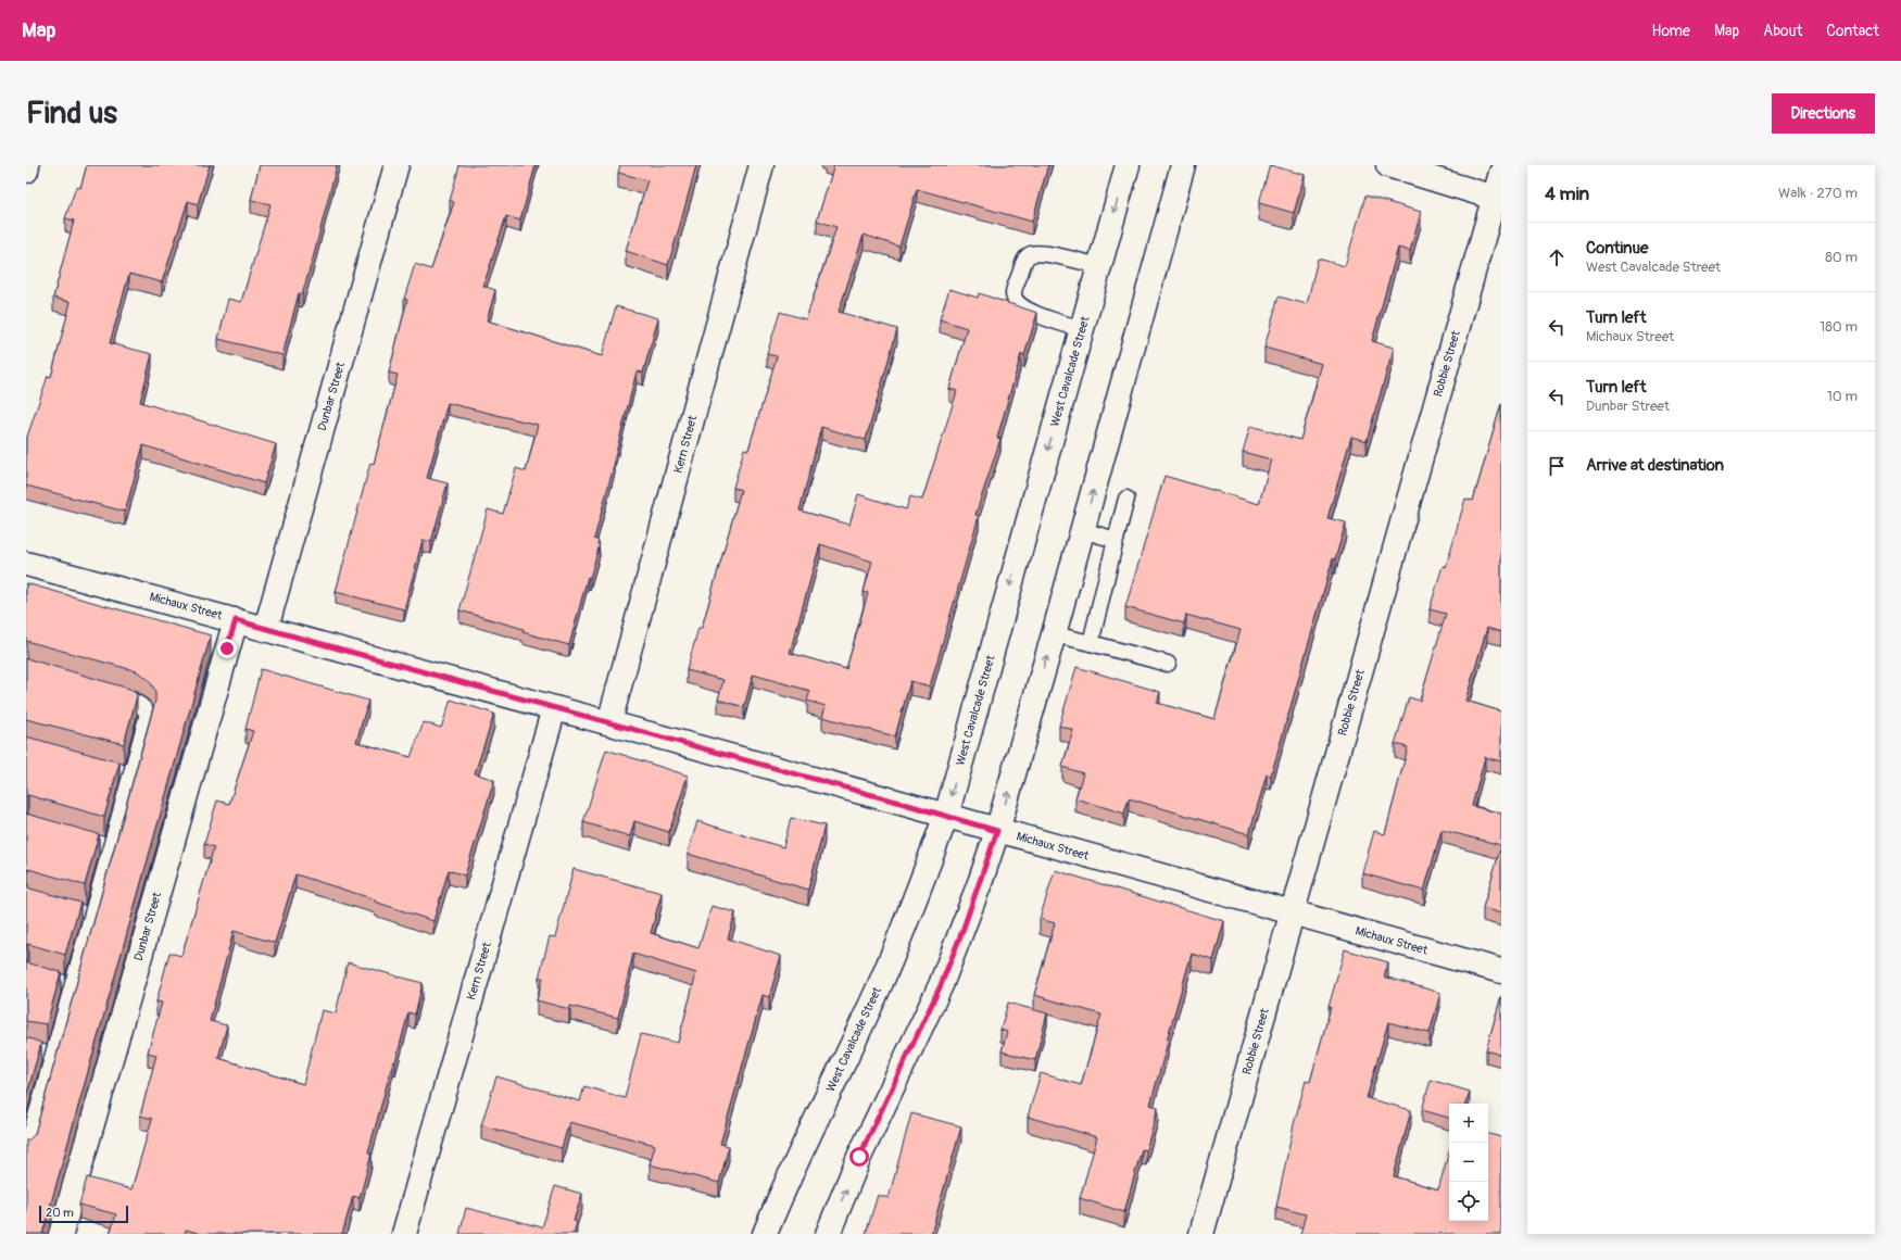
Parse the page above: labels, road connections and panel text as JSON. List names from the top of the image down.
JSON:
{
  "streets": {
    "street": [
      "Robbie Street",
      "West Cavalcade Street",
      "Dunbar Street",
      "Kern Street",
      "Michaux Street"
    ]
  },
  "crossings": [
    ["Robbie Street", "Michaux Street"],
    ["West Cavalcade Street", "Michaux Street"],
    ["Dunbar Street", "Michaux Street"],
    ["Kern Street", "Michaux Street"]
  ],
  "scale_bar": "20 m",
  "page": {
    "header": "Map",
    "nav": [
      "Home",
      "Map",
      "About",
      "Contact"
    ],
    "buttons": "Directions",
    "title": "Find us",
    "heading": ["4 min", "Walk · 270 m"],
    "list": [
      ["Continue", "West Cavalcade Street", "80 m"],
      ["Turn left", "Michaux Street", "180 m"],
      ["Turn left", "Dunbar Street", "10 m"],
      "Arrive at destination"
    ],
    "map_buttons": ["+", "−"],
    "scale": "20 m"
  }
}
